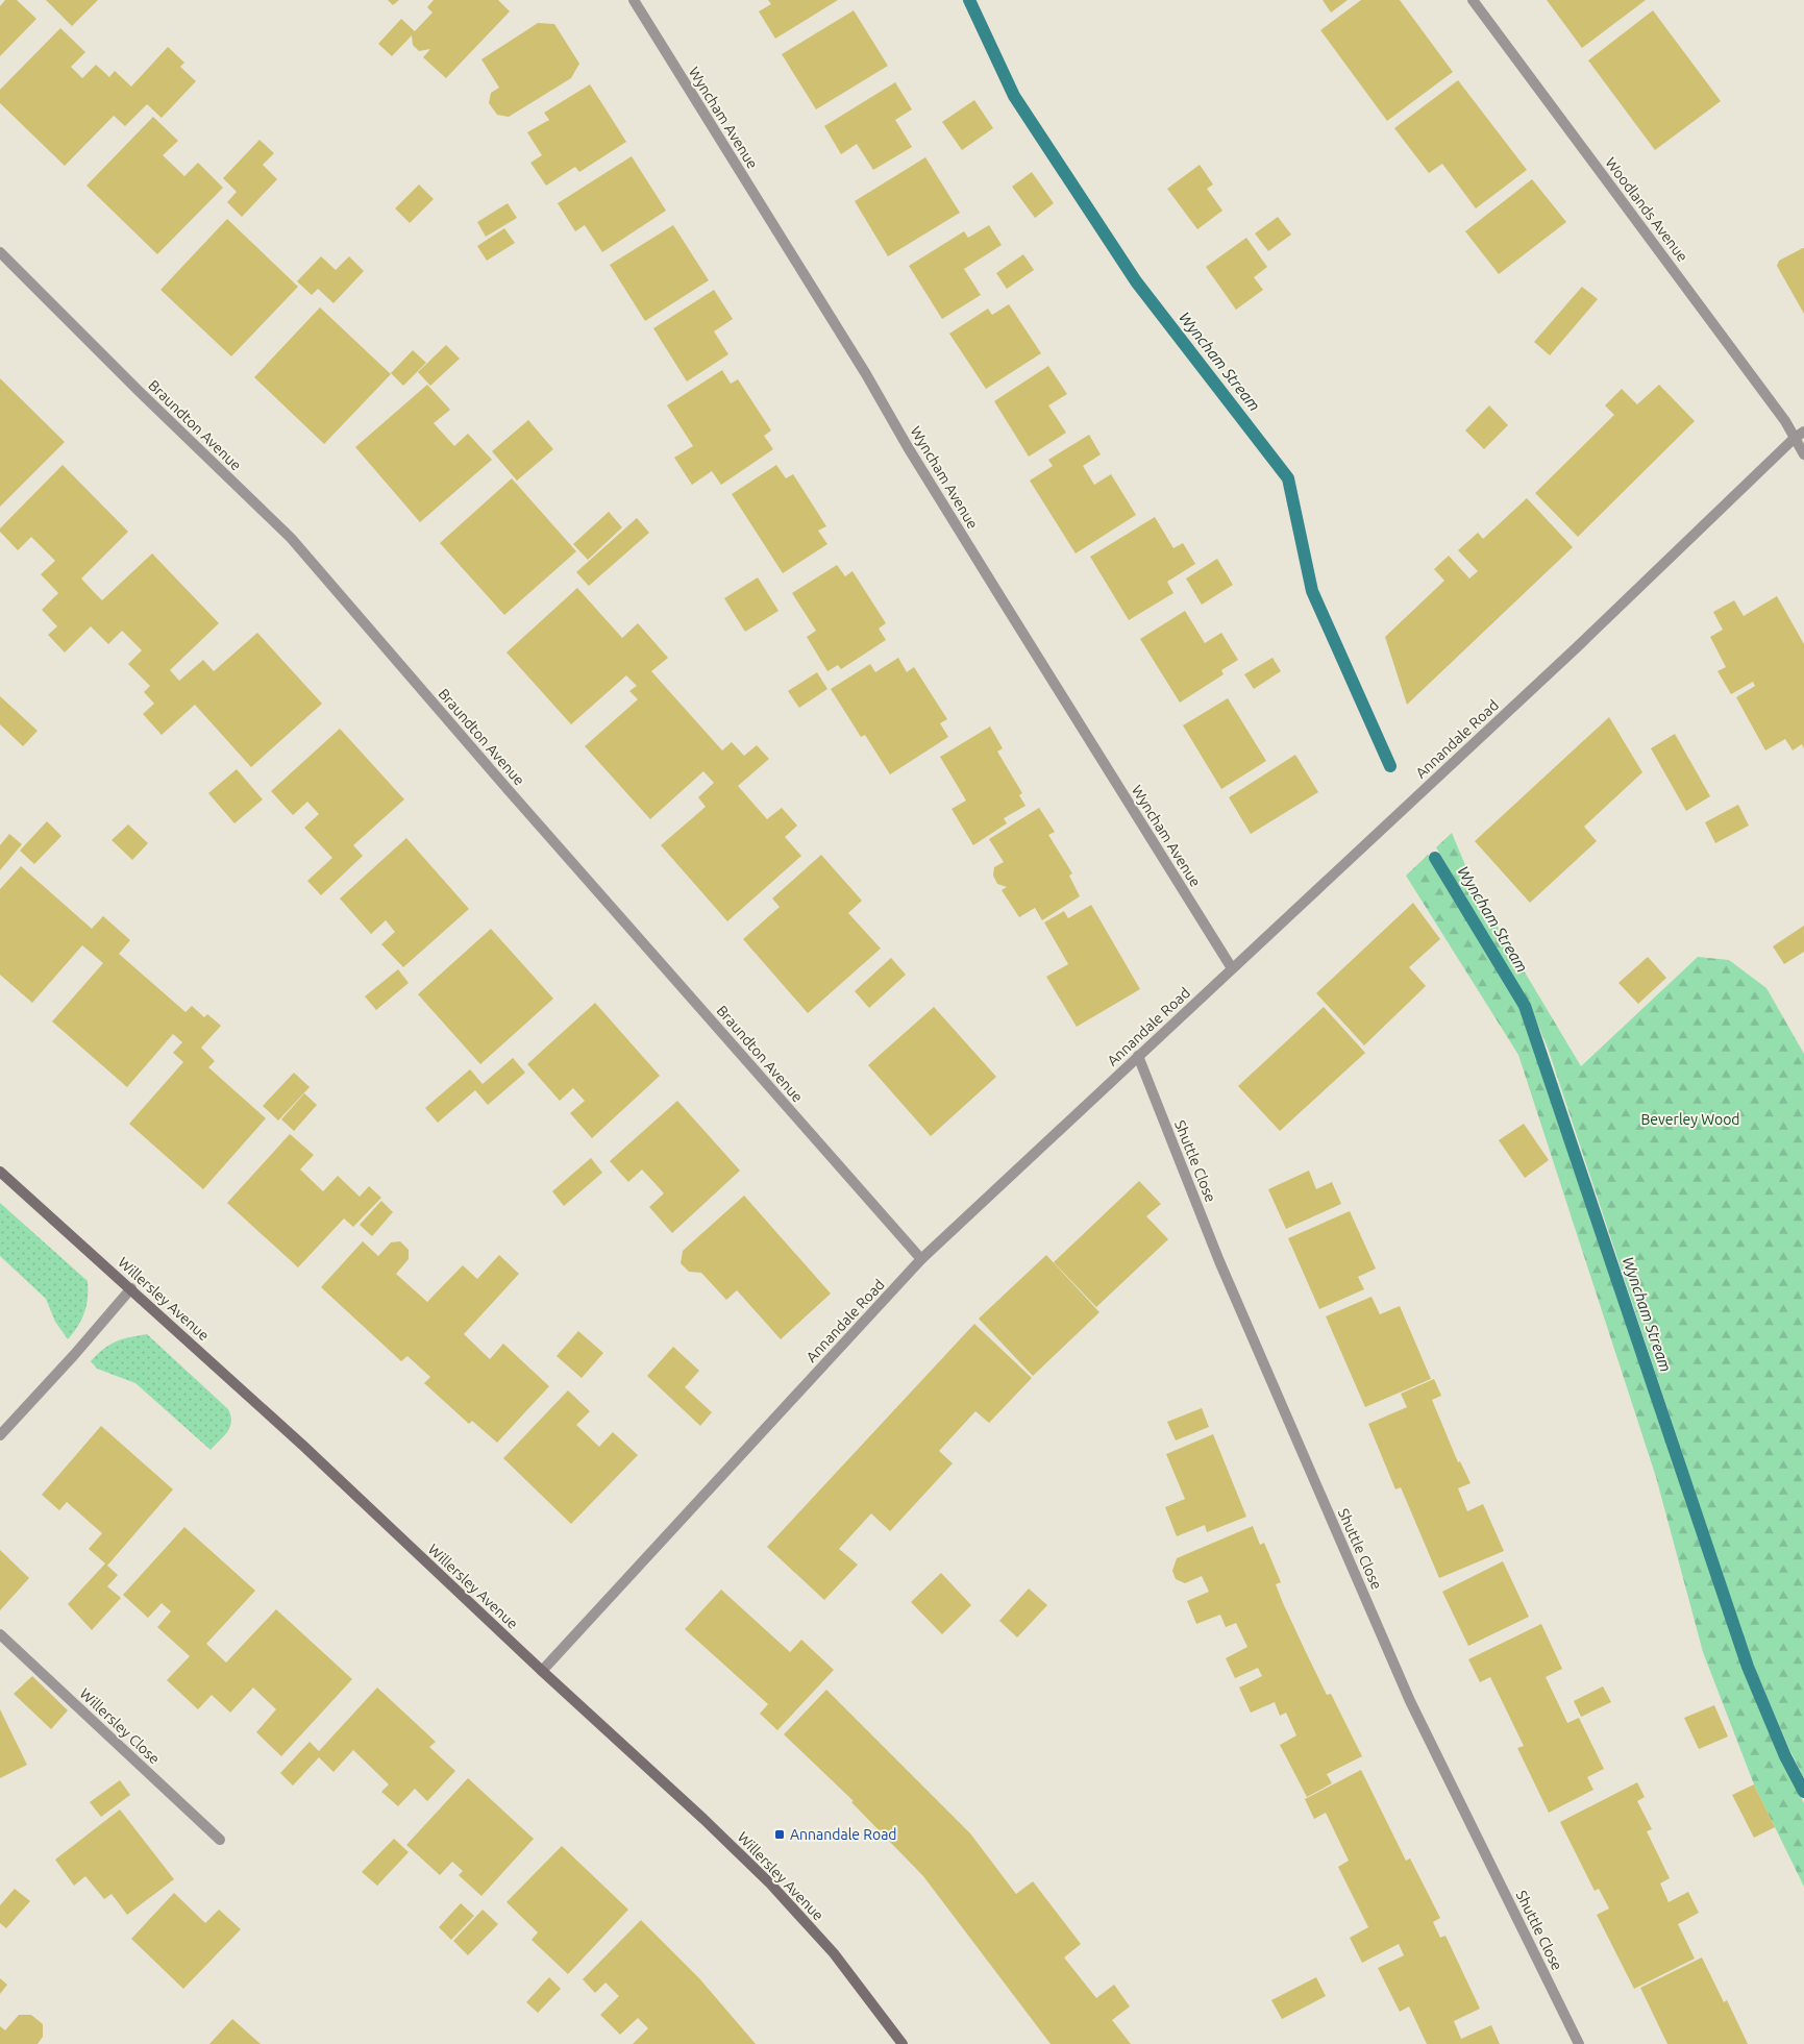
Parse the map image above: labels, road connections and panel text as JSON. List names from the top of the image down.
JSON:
{
  "streets": {
    "street": [
      "Wyncham Avenue",
      "Woodlands Avenue",
      "Braundton Avenue",
      "Annandale Road",
      "Shuttle Close",
      "Willersley Avenue",
      "Willersley Close"
    ]
  },
  "crossings": [
    ["Wyncham Avenue", "Annandale Road"],
    ["Woodlands Avenue", "Annandale Road"],
    ["Braundton Avenue", "Annandale Road"],
    ["Annandale Road", "Shuttle Close"],
    ["Annandale Road", "Willersley Avenue"]
  ],
  "water": ["Wyncham Stream"],
  "parks": ["Beverley Wood"],
  "places": {
    "transit": ["Annandale Road"]
  }
}
